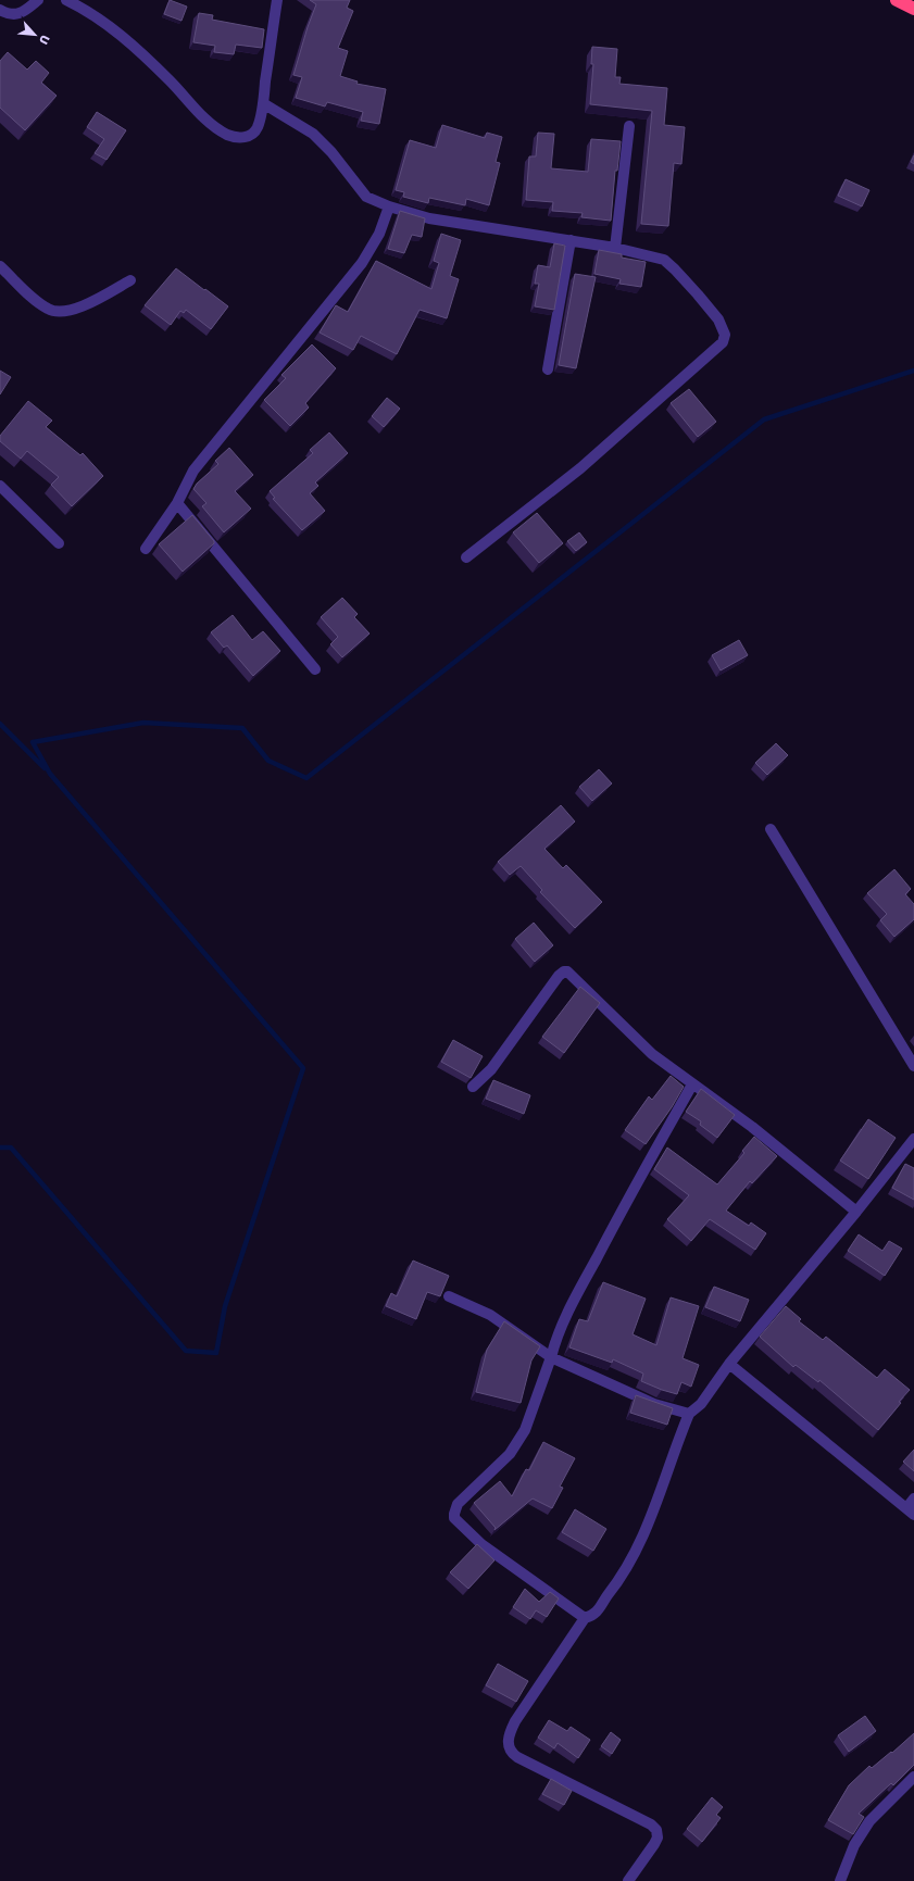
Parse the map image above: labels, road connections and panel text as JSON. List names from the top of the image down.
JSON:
{
  "north": "bottom right"
}
